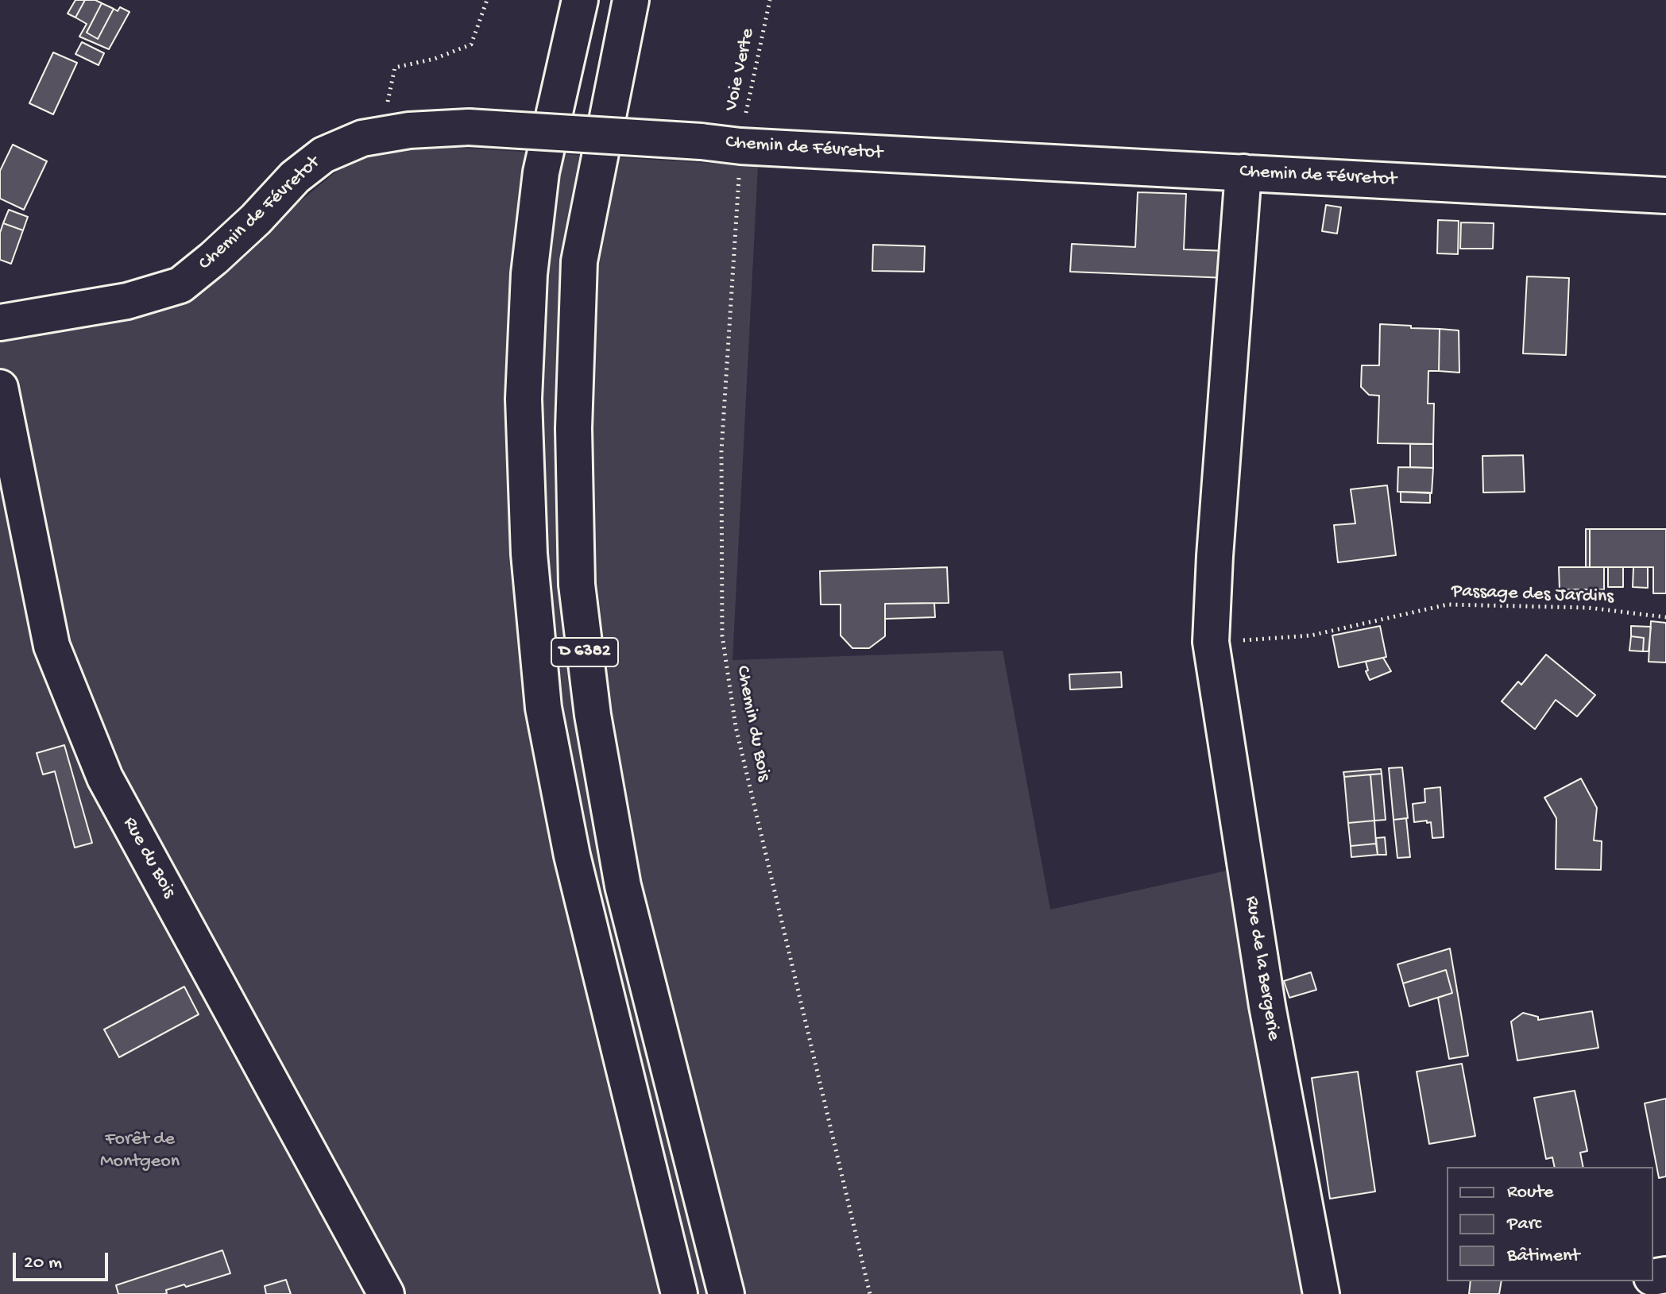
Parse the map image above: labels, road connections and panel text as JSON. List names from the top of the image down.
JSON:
{
  "streets": {
    "main road": [
      "Chemin de Févretot",
      "D 6382",
      "Rue du Bois",
      "Rue de la Bergerie"
    ],
    "path": ["Voie Verte", "Passage des Jardins", "Chemin du Bois"]
  },
  "crossings": [
    ["Voie Verte", "Chemin de Févretot"],
    ["Voie Verte", "Chemin du Bois"],
    ["Chemin de Févretot", "Chemin du Bois"],
    ["Chemin de Févretot", "Rue de la Bergerie"],
    ["Passage des Jardins", "Rue de la Bergerie"]
  ],
  "parks": ["Forêt de Montgeon"],
  "legend": ["Route", "Parc", "Bâtiment"],
  "scale_bar": "20 m"
}
